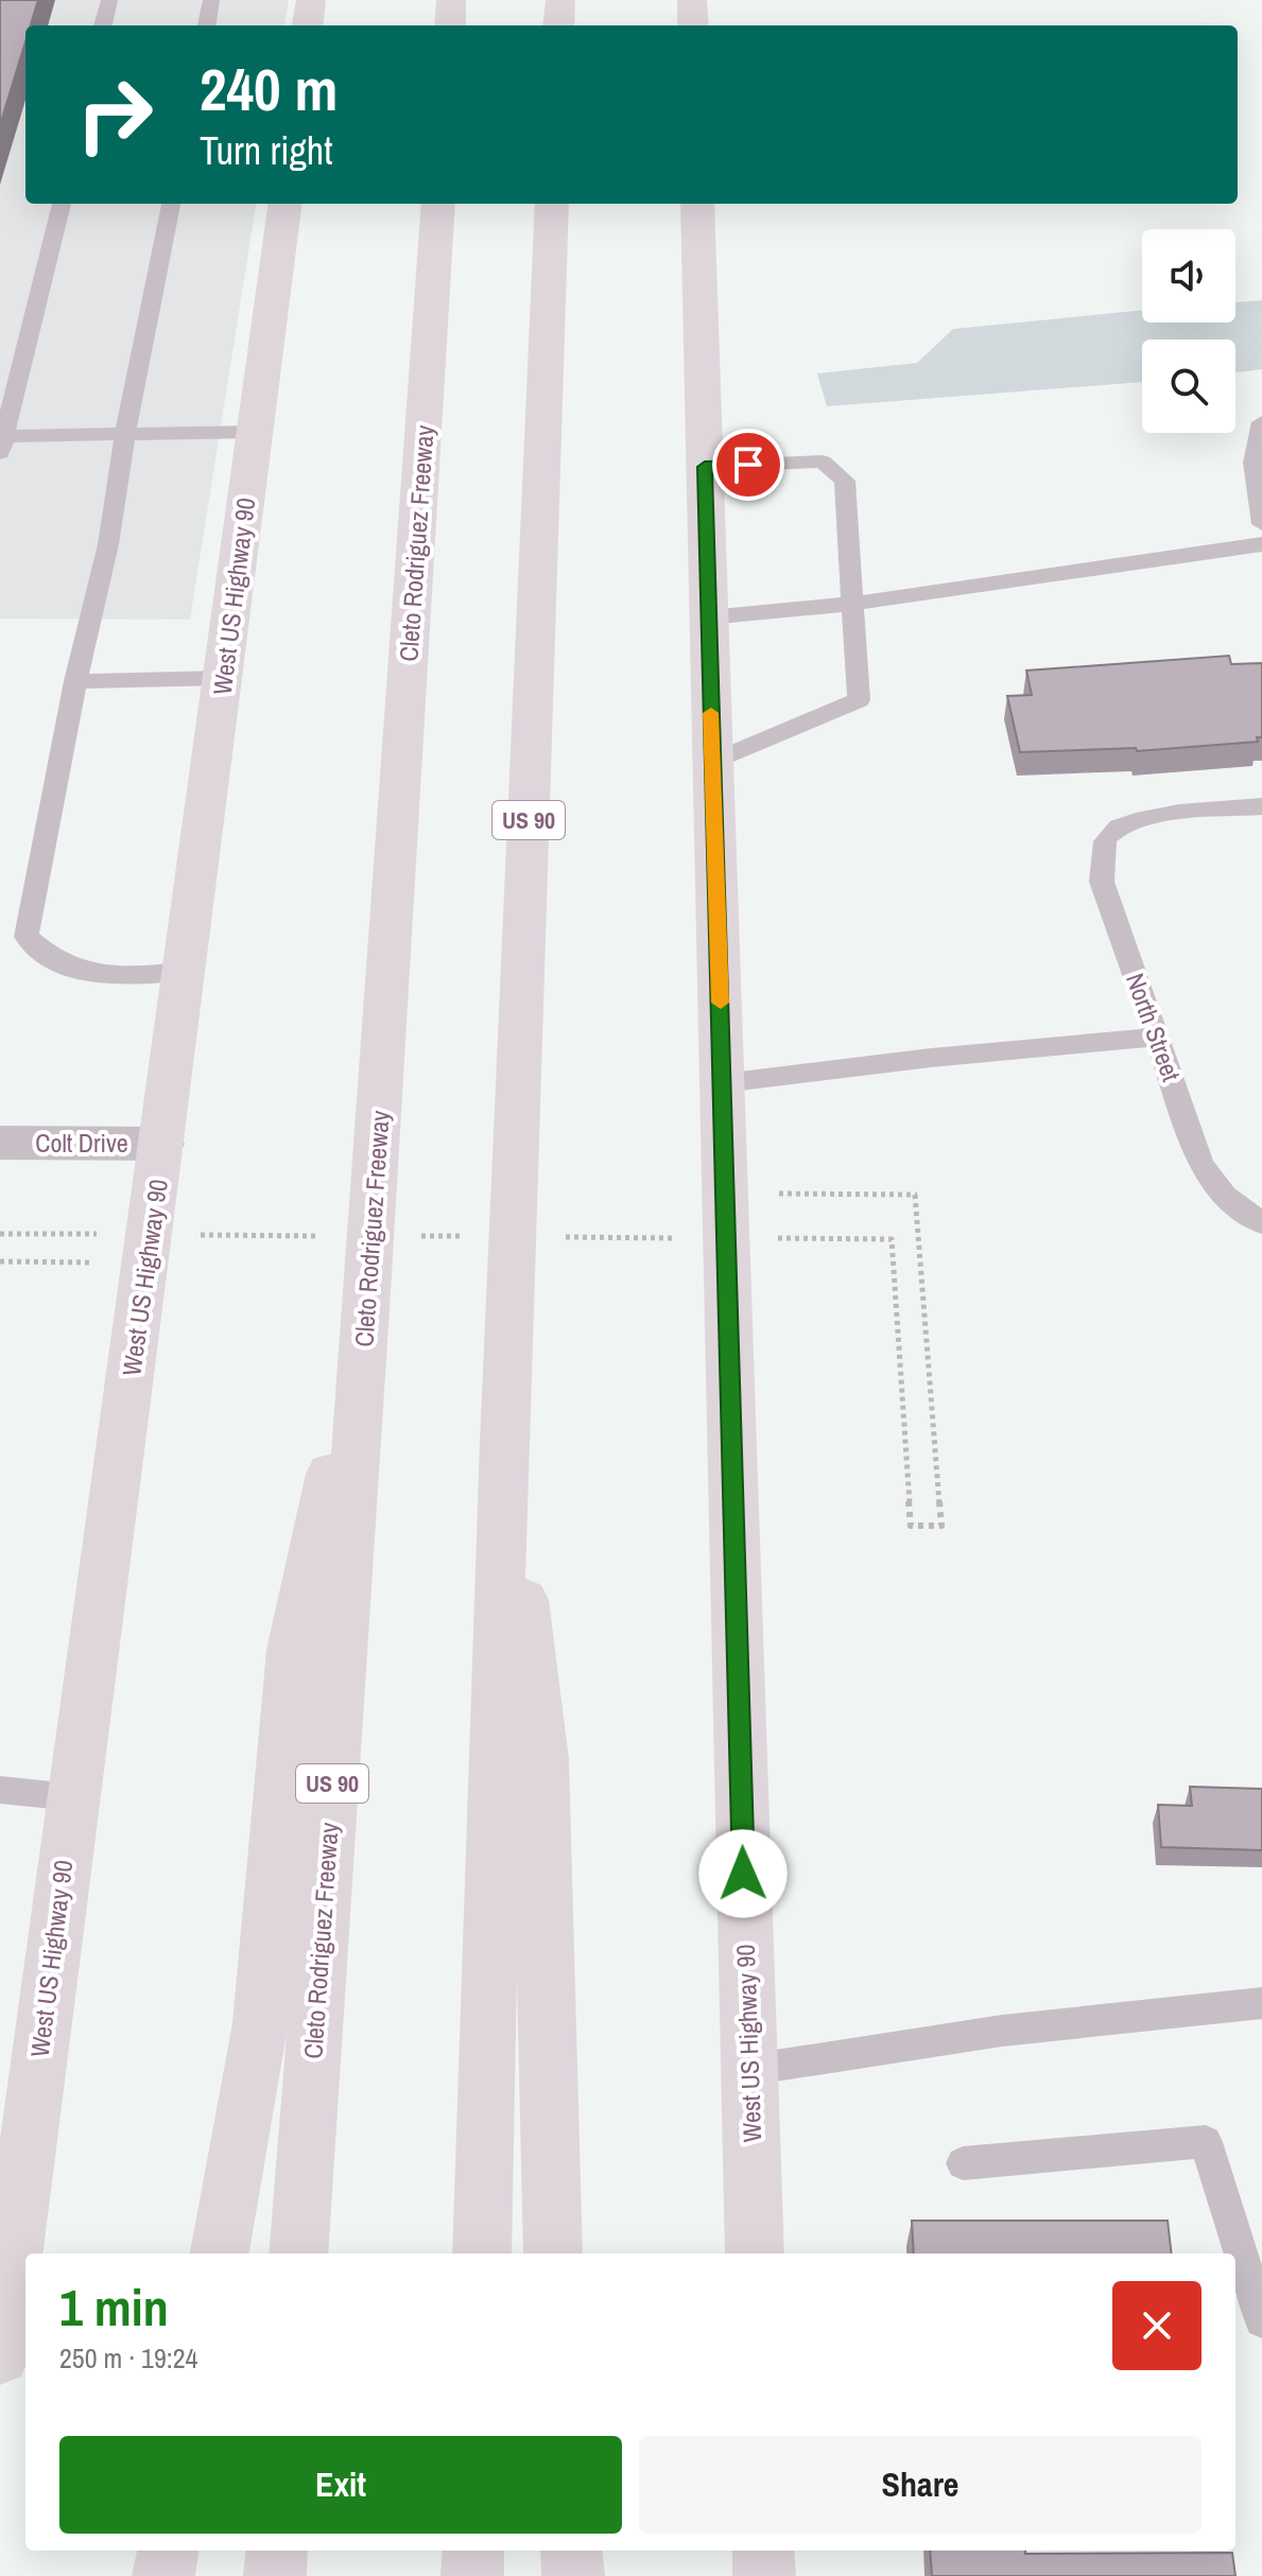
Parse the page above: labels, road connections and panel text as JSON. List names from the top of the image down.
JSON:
{
  "streets": {
    "main road": ["Cleto Rodriguez Freeway", "West US Highway 90", "US 90"],
    "street": ["Colt Drive"],
    "lane": ["North Street"]
  },
  "crossings": [
    ["West US Highway 90", "Colt Drive"]
  ],
  "page": {
    "turn": ["240 m", "Turn right"],
    "heading": ["1 min", "250 m · 19:24"],
    "buttons": ["Exit", "Share"]
  }
}
